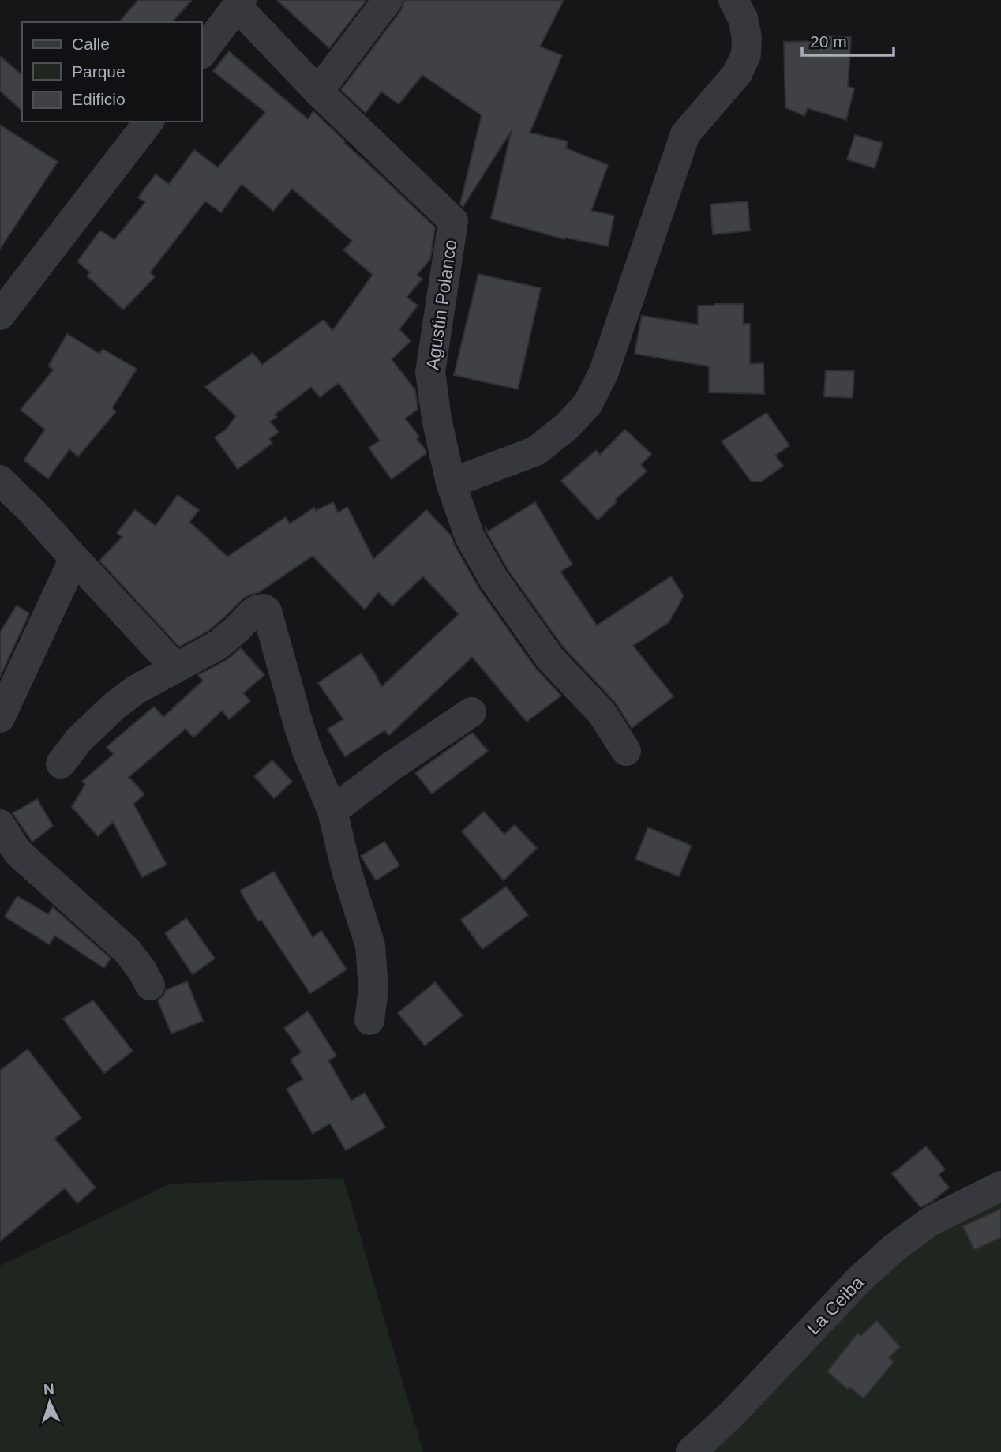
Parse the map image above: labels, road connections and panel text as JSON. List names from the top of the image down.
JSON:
{
  "streets": {
    "street": ["Agustin Polanco", "La Ceiba"]
  },
  "legend": ["Calle", "Parque", "Edificio"],
  "scale_bar": "20 m",
  "north": "top"
}
